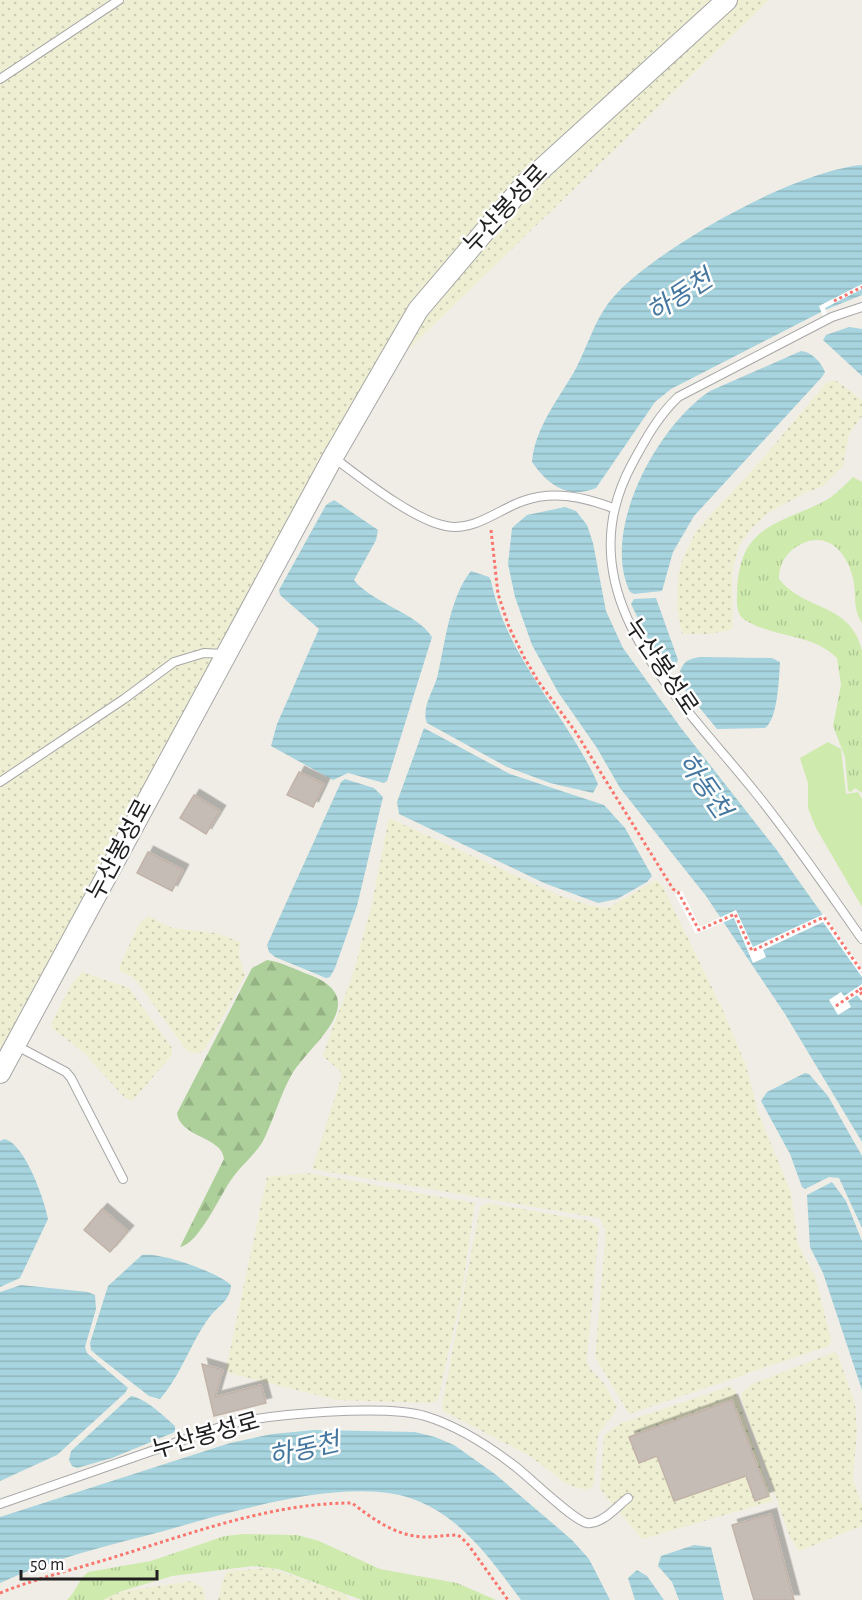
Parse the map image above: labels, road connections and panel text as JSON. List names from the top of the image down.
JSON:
{
  "streets": {
    "street": ["누산봉성로"]
  },
  "water": ["하동천"],
  "scale_bar": "50 m"
}
